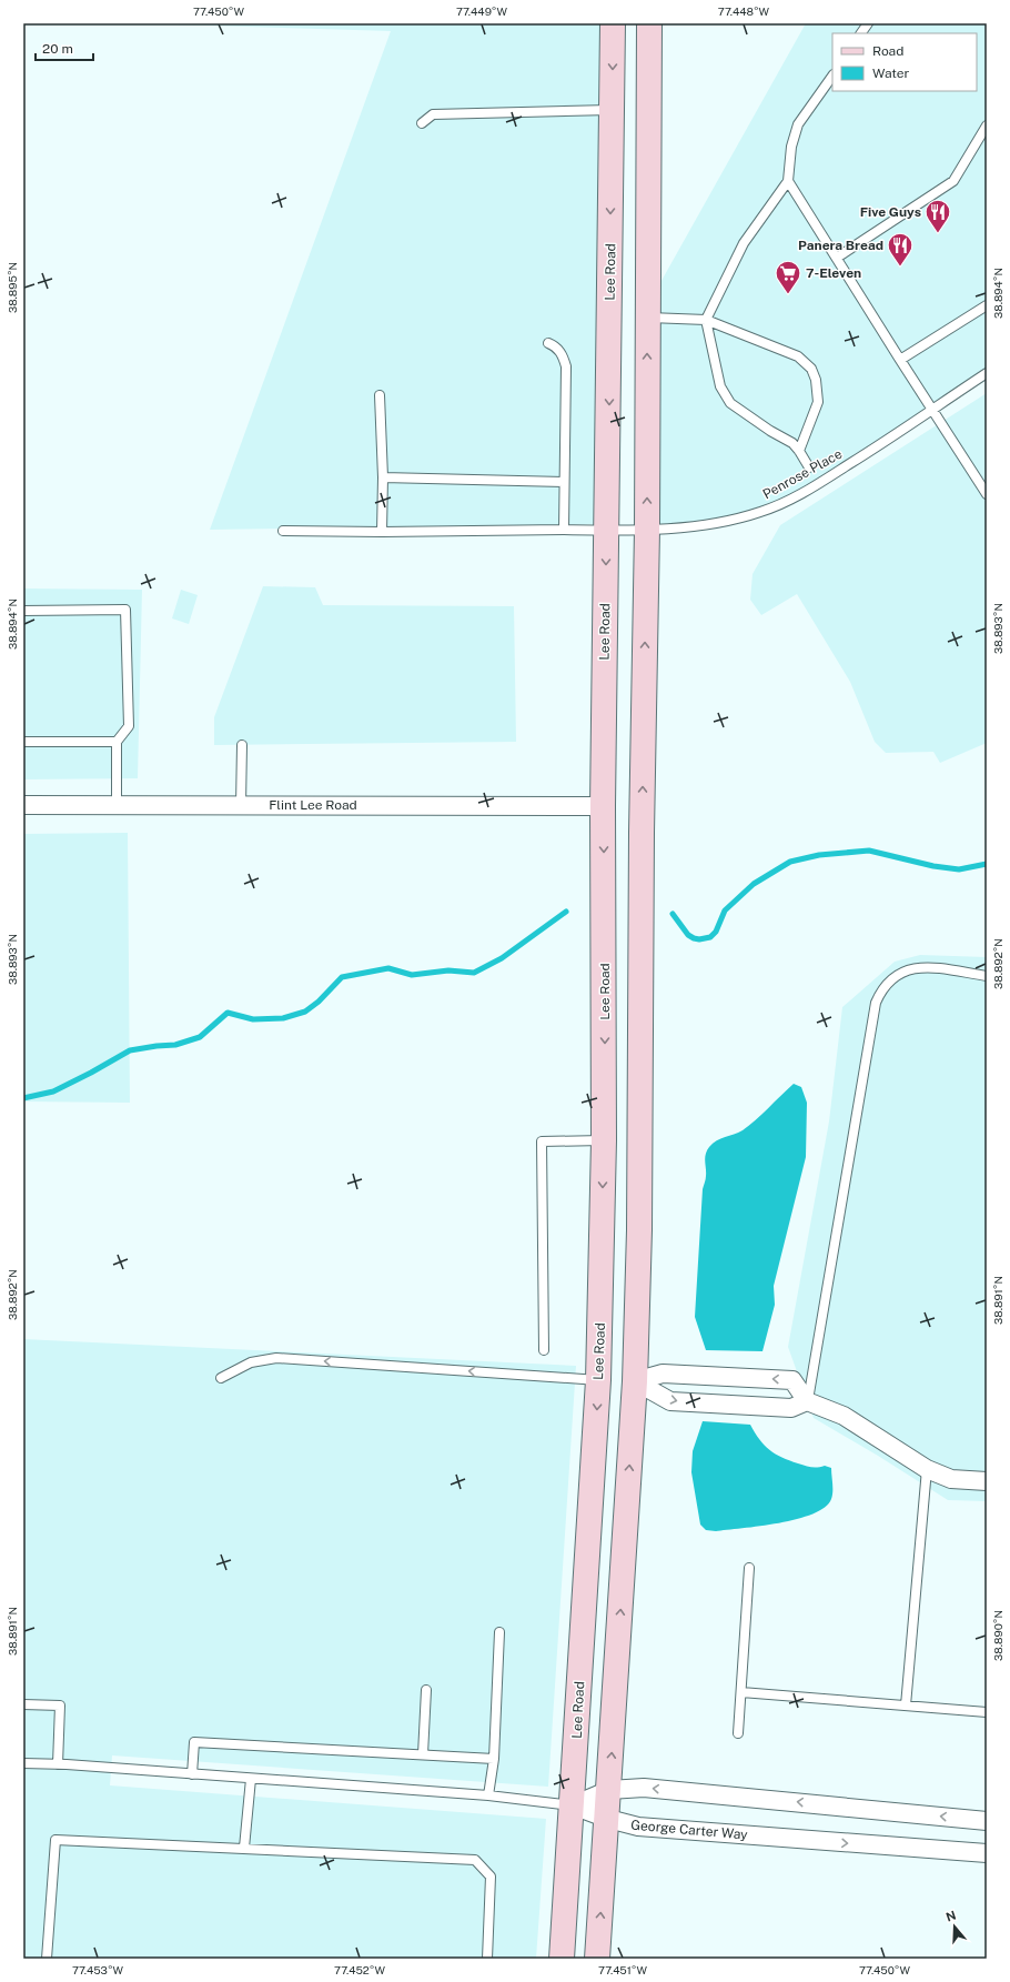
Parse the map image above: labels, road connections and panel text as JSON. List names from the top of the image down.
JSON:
{
  "streets": {
    "street": ["Lee Road", "Flint Lee Road", "George Carter Way"],
    "lane": ["Penrose Place"]
  },
  "crossings": [
    ["Lee Road", "Penrose Place"],
    ["Lee Road", "Flint Lee Road"],
    ["Lee Road", "George Carter Way"]
  ],
  "places": {
    "restaurant": ["Five Guys", "Panera Bread"],
    "supermarket": ["7-Eleven"]
  },
  "legend": ["Road", "Water"],
  "scale_bar": "20 m",
  "north": "top",
  "coordinates": [
    "77.450°W",
    "77.449°W",
    "77.448°W",
    "38.895°N",
    "38.894°N",
    "38.893°N",
    "38.892°N",
    "38.891°N",
    "38.890°N",
    "77.453°W",
    "77.452°W",
    "77.451°W"
  ]
}
